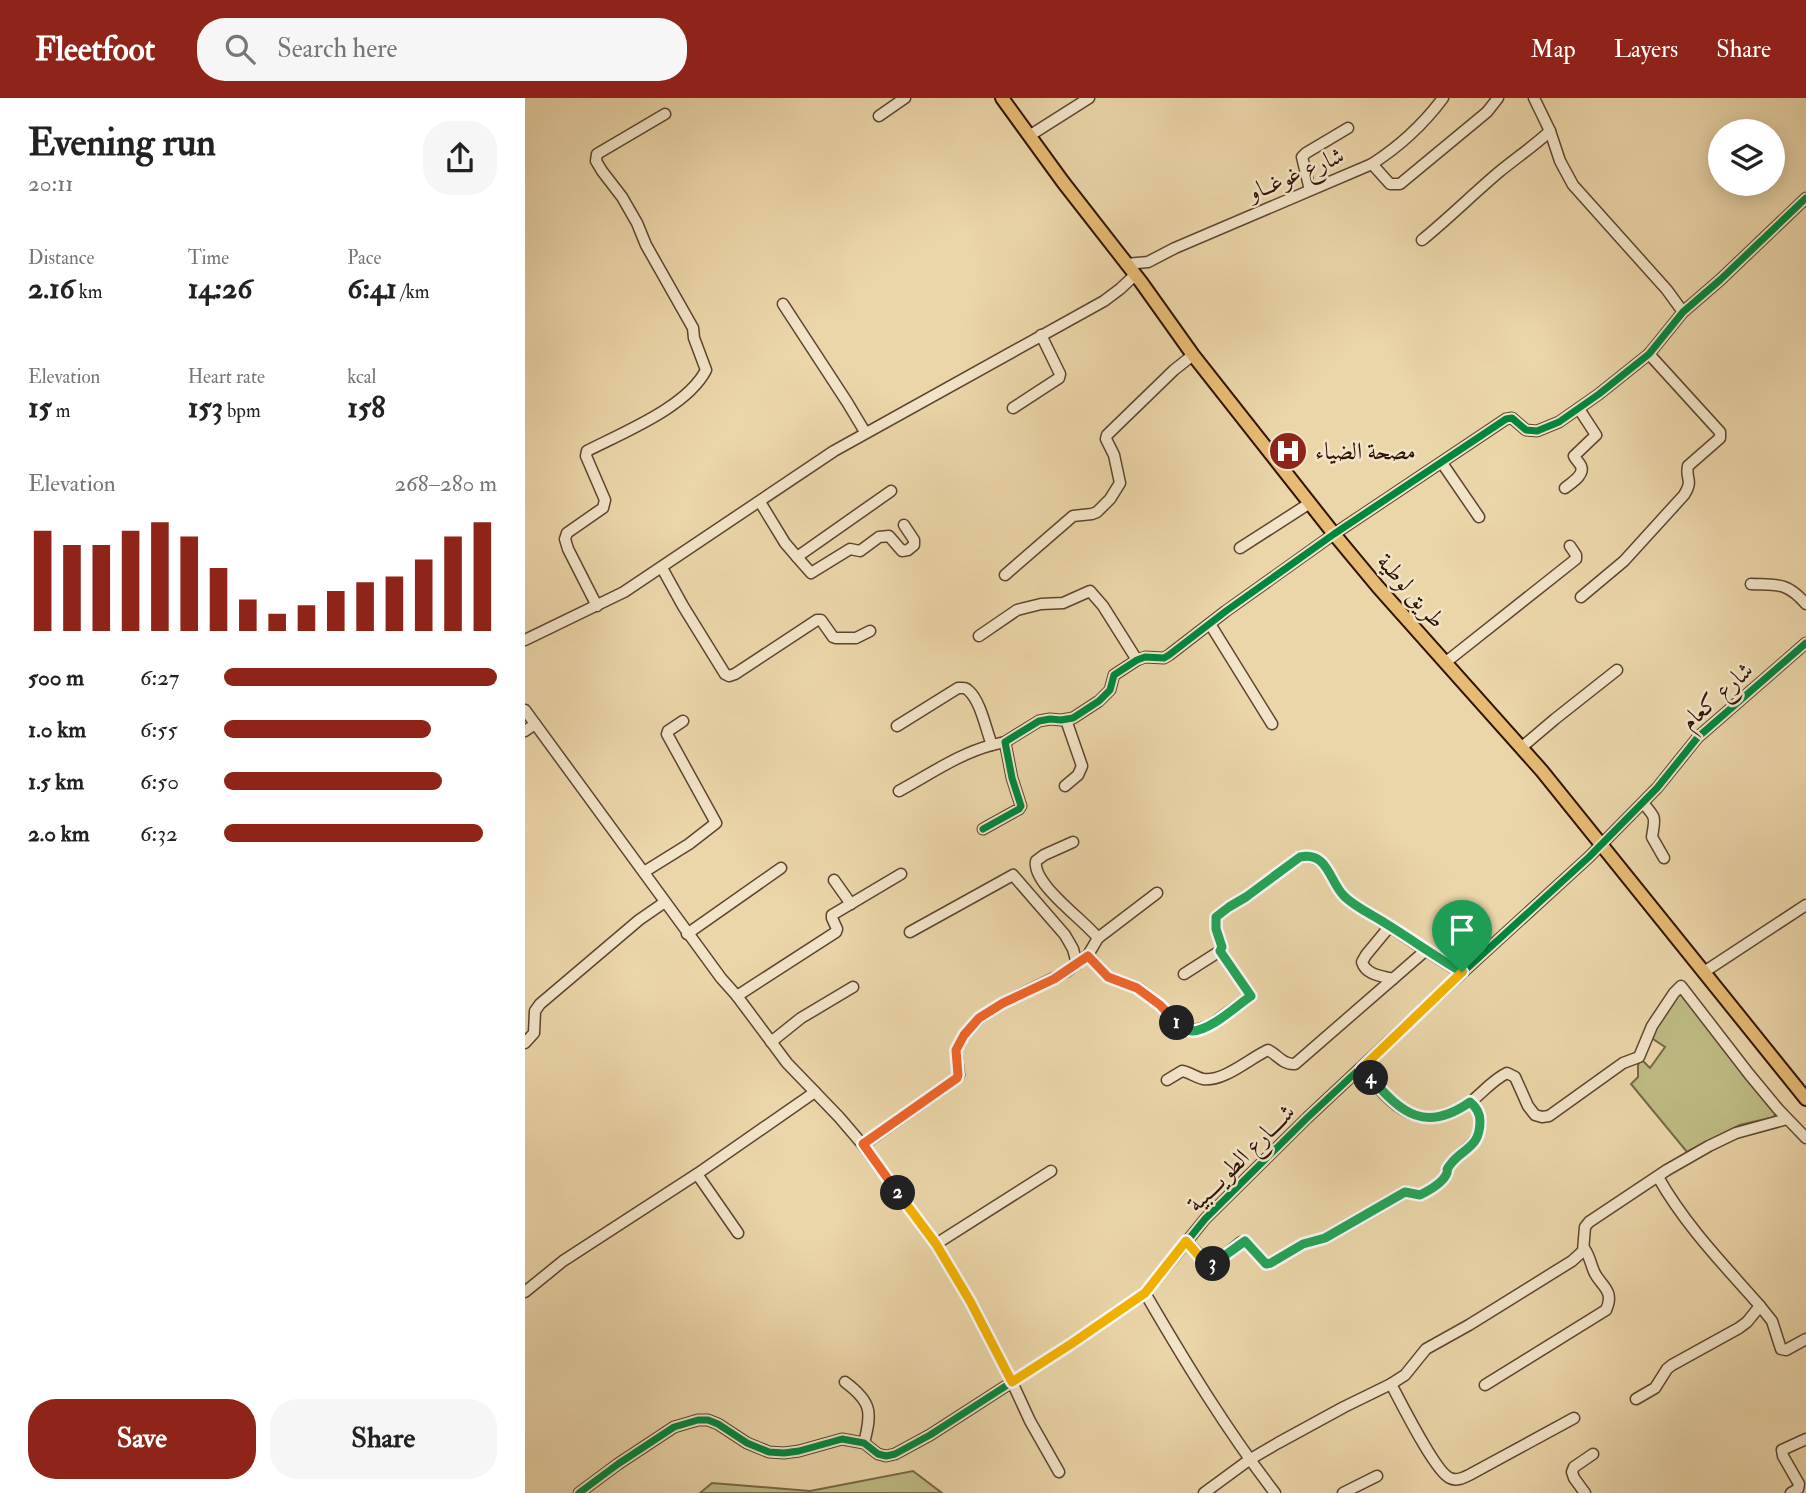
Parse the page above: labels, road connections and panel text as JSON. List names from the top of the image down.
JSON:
{
  "streets": {
    "main road": ["طريق لوطية"],
    "street": ["شارع غوغــاو", "شارع كعام", "شــــارع الطويــــبية"]
  },
  "crossings": [
    ["طريق لوطية", "شارع كعام"],
    ["طريق لوطية", "شــــارع الطويــــبية"],
    ["شارع كعام", "شــــارع الطويــــبية"]
  ],
  "places": {
    "hospital": ["مصحة الضياء"]
  },
  "page": {
    "header": "Fleetfoot",
    "search": "Search here",
    "nav": ["Map", "Layers", "Share"],
    "heading": ["Evening run", "20:11"],
    "stats": [
      ["Distance", "2.16 km"],
      ["Time", "14:26"],
      ["Pace", "6:41 /km"],
      ["Elevation", "15 m"],
      ["Heart rate", "153 bpm"],
      ["kcal", "158"]
    ],
    "chart": ["Elevation", "268–280 m"],
    "list": [
      {
        "name": "500 m",
        "note": "6:27"
      },
      {
        "name": "1.0 km",
        "note": "6:55"
      },
      {
        "name": "1.5 km",
        "note": "6:50"
      },
      {
        "name": "2.0 km",
        "note": "6:32"
      }
    ],
    "pins": [
      "1",
      "4",
      "2",
      "3"
    ],
    "buttons": ["Save", "Share"]
  }
}
